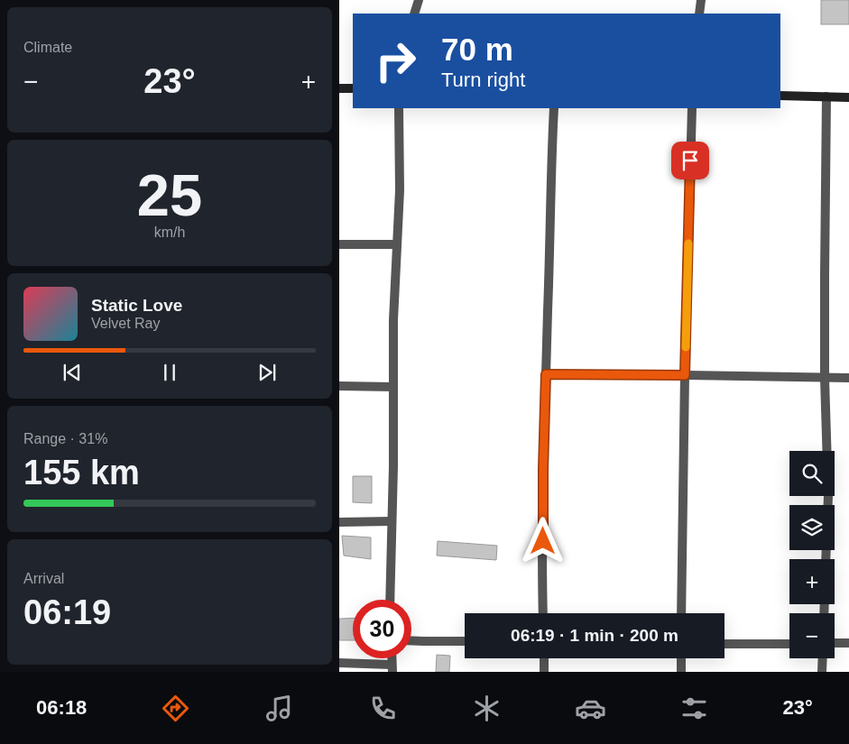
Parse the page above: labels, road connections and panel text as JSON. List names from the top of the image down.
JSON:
{
  "page": {
    "tile": [
      "Climate",
      ["25", "km/h"],
      ["Range · 31%", "155 km"],
      ["Arrival", "06:19"]
    ],
    "turn": ["70 m", "Turn right"],
    "heat": ["−", "23°", "+"],
    "song": ["Static Love", "Velvet Ray"],
    "map_buttons": ["+", "−"],
    "limit": "30",
    "trip": "06:19 · 1 min · 200 m",
    "tabs": ["06:18", "23°"]
  }
}
